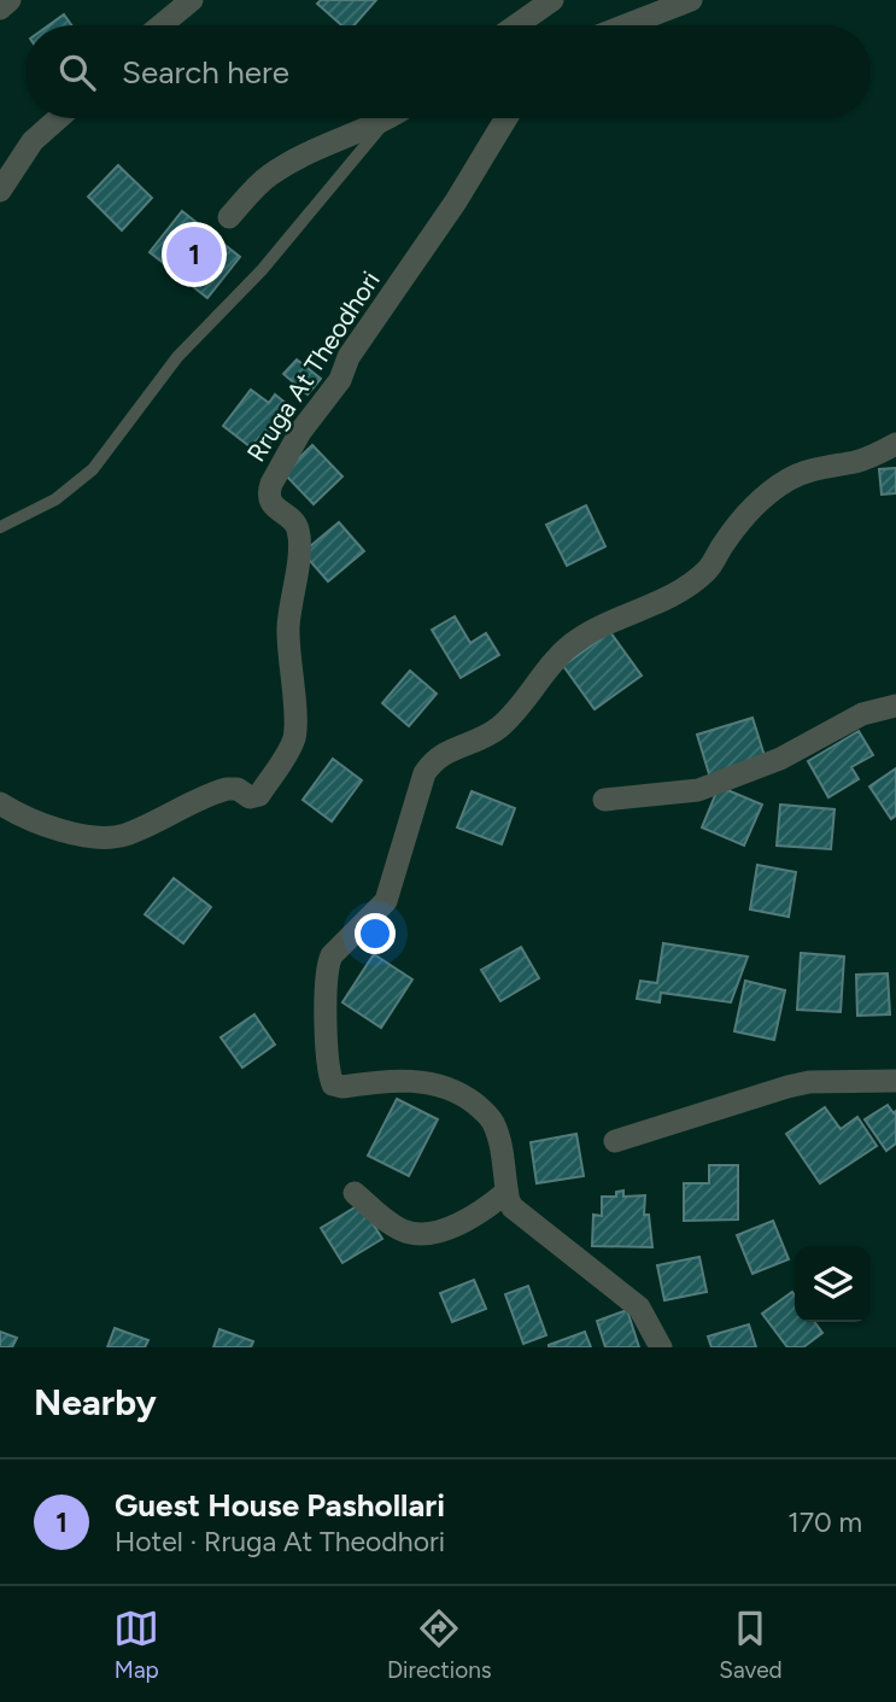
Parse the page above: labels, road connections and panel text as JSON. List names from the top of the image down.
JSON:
{
  "streets": {
    "street": ["Rruga At Theodhori"]
  },
  "page": {
    "search": "Search here",
    "pins": "1",
    "heading": "Nearby",
    "list": [
      {
        "mark": "1",
        "name": "Guest House Pashollari",
        "note": "Hotel · Rruga At Theodhori",
        "value": "170 m"
      }
    ],
    "nav": ["Map", "Directions", "Saved"]
  }
}
